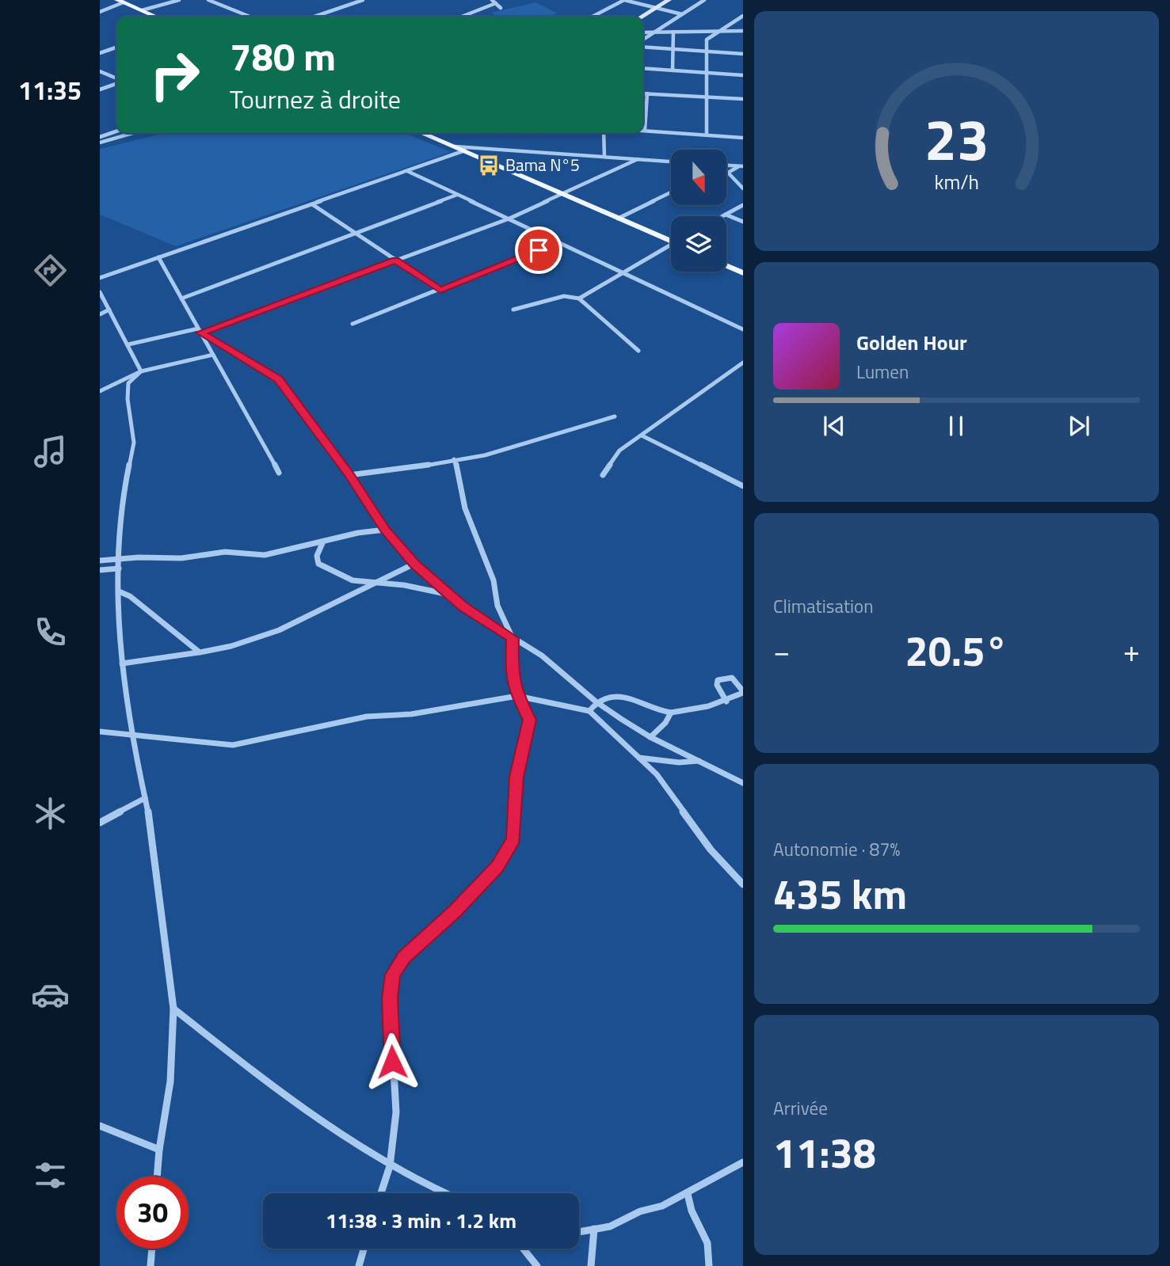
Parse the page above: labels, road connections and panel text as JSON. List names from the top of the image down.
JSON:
{
  "places": {
    "bus stop": ["Bama N°5"]
  },
  "north": "bottom",
  "page": {
    "tabs": "11:35",
    "turn": ["780 m", "Tournez à droite"],
    "song": ["Golden Hour", "Lumen"],
    "tile": [
      "Climatisation",
      ["Autonomie · 87%", "435 km"],
      ["Arrivée", "11:38"]
    ],
    "heat": ["−", "20.5°", "+"],
    "limit": "30",
    "trip": "11:38 · 3 min · 1.2 km",
    "gauge": ["23", "km/h"]
  }
}
